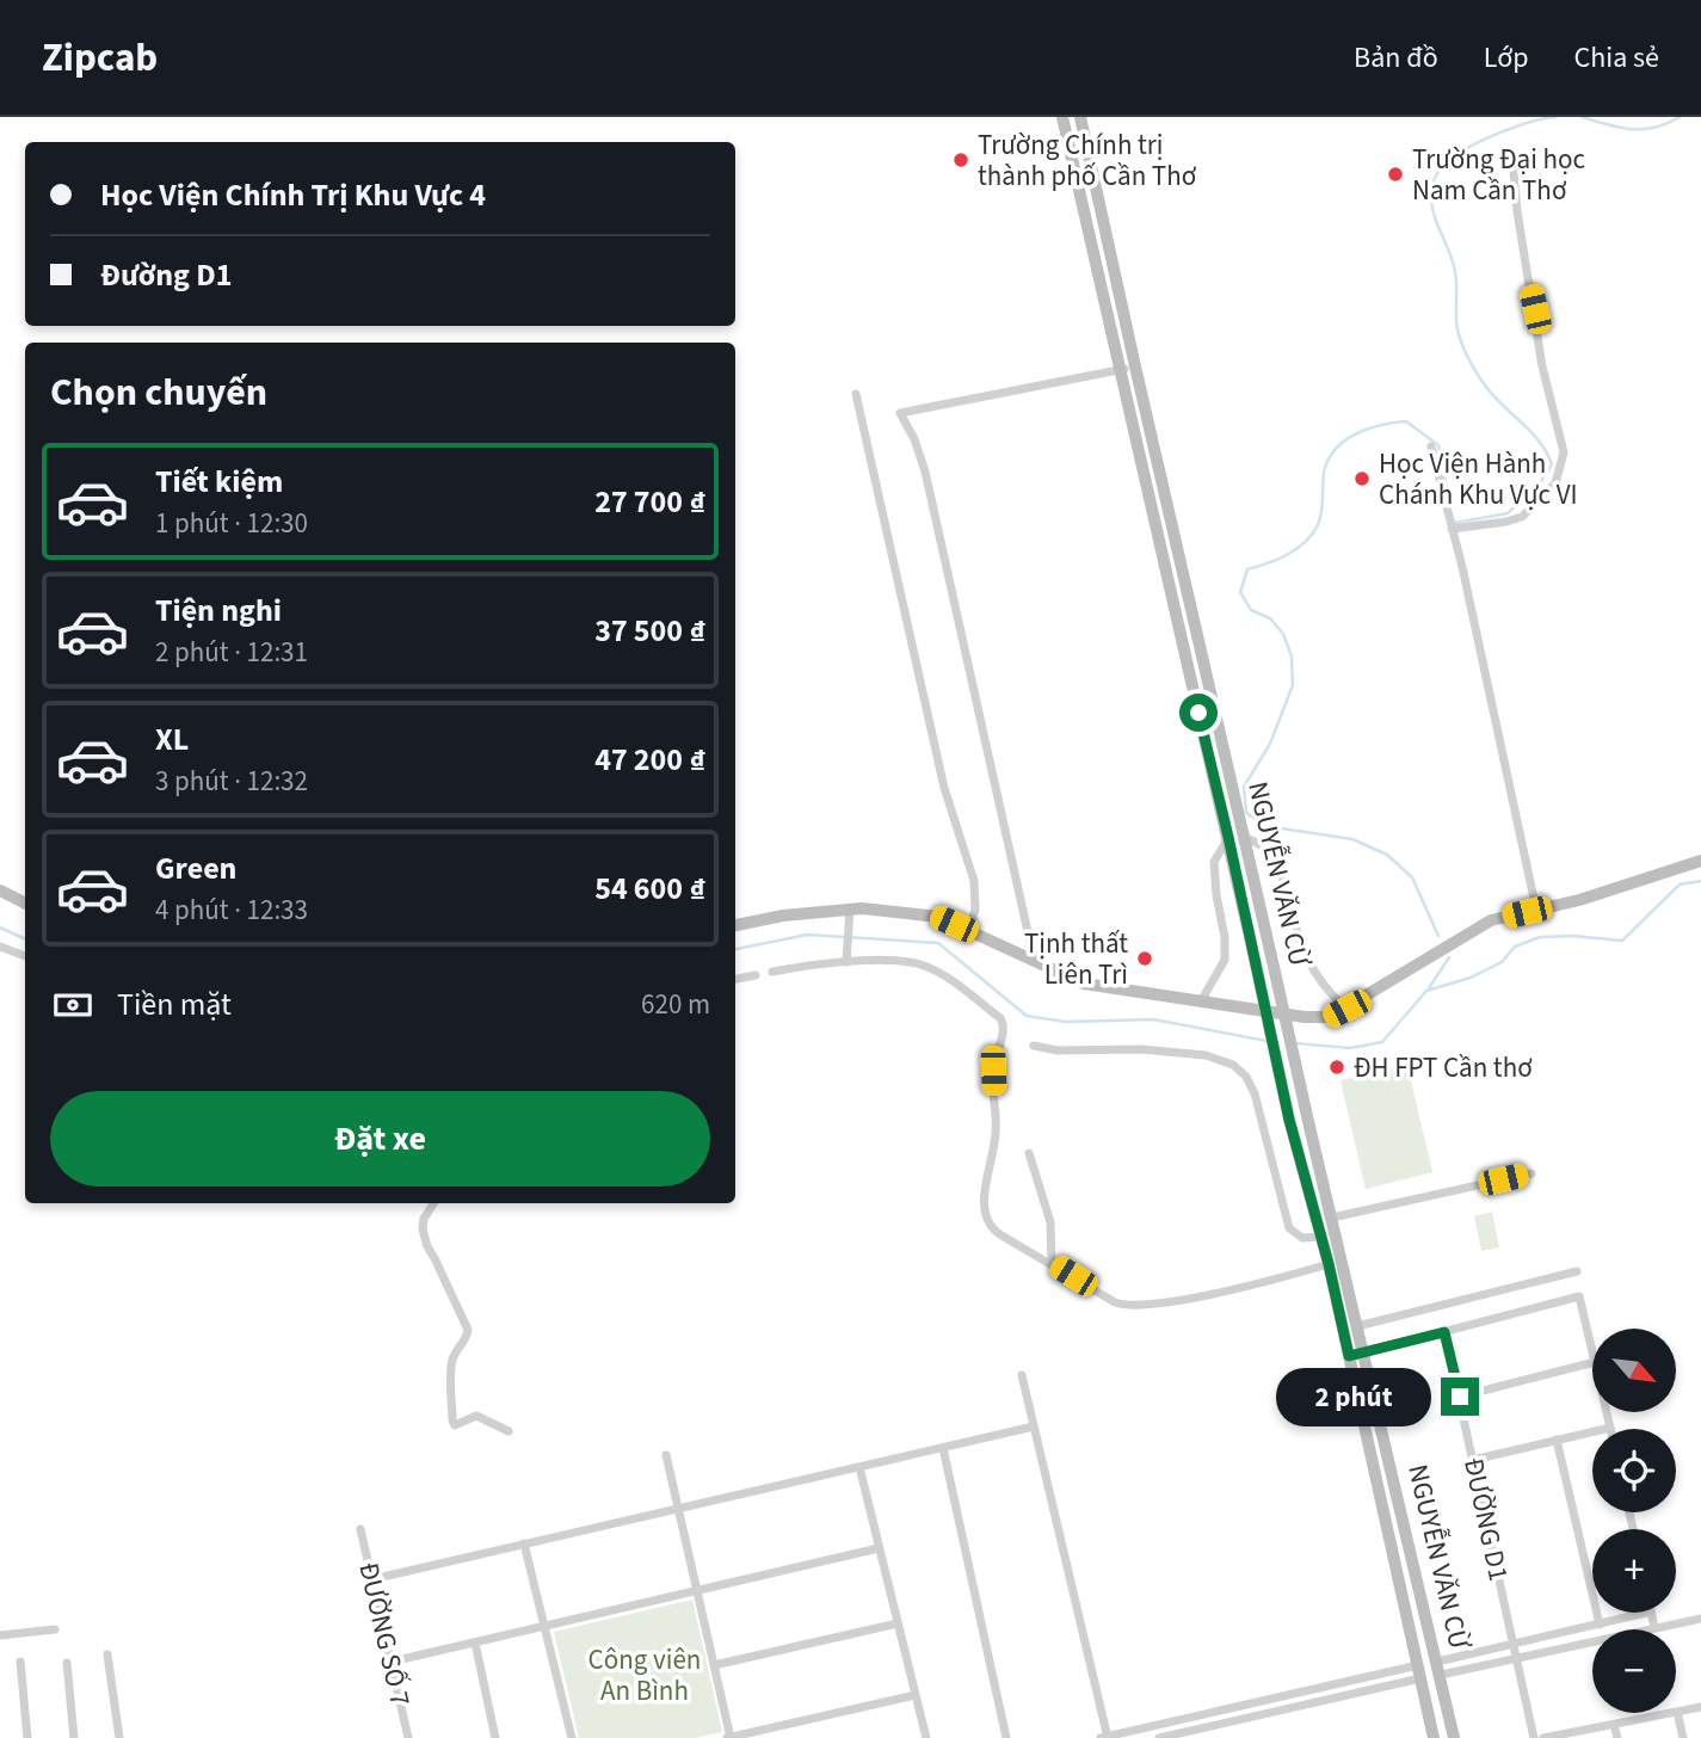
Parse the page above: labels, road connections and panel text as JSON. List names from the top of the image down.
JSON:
{
  "streets": {
    "main road": ["NGUYỄN VĂN CỪ"],
    "street": ["ĐƯỜNG D1", "ĐƯỜNG SỐ 7"]
  },
  "parks": ["Công viên An Bình"],
  "places": [
    "Trường Chính trị thành phố Cần Thơ",
    "Trường Đại học Nam Cần Thơ",
    "Học Viện Hành Chánh Khu Vực VI",
    "Tịnh thất Liên Trì",
    "ĐH FPT Cần thơ"
  ],
  "north": "bottom right",
  "page": {
    "header": "Zipcab",
    "nav": ["Bản đồ", "Lớp", "Chia sẻ"],
    "banner": ["Học Viện Chính Trị Khu Vực 4", "Đường D1"],
    "heading": "Chọn chuyến",
    "list": [
      {
        "name": "Tiết kiệm",
        "note": "1 phút · 12:30",
        "value": "27 700 ₫"
      },
      {
        "name": "Tiện nghi",
        "note": "2 phút · 12:31",
        "value": "37 500 ₫"
      },
      {
        "name": "XL",
        "note": "3 phút · 12:32",
        "value": "47 200 ₫"
      },
      {
        "name": "Green",
        "note": "4 phút · 12:33",
        "value": "54 600 ₫"
      }
    ],
    "pay": ["Tiền mặt", "620 m"],
    "buttons": "Đặt xe",
    "map_buttons": ["+", "−"],
    "bubble": "2 phút"
  }
}
